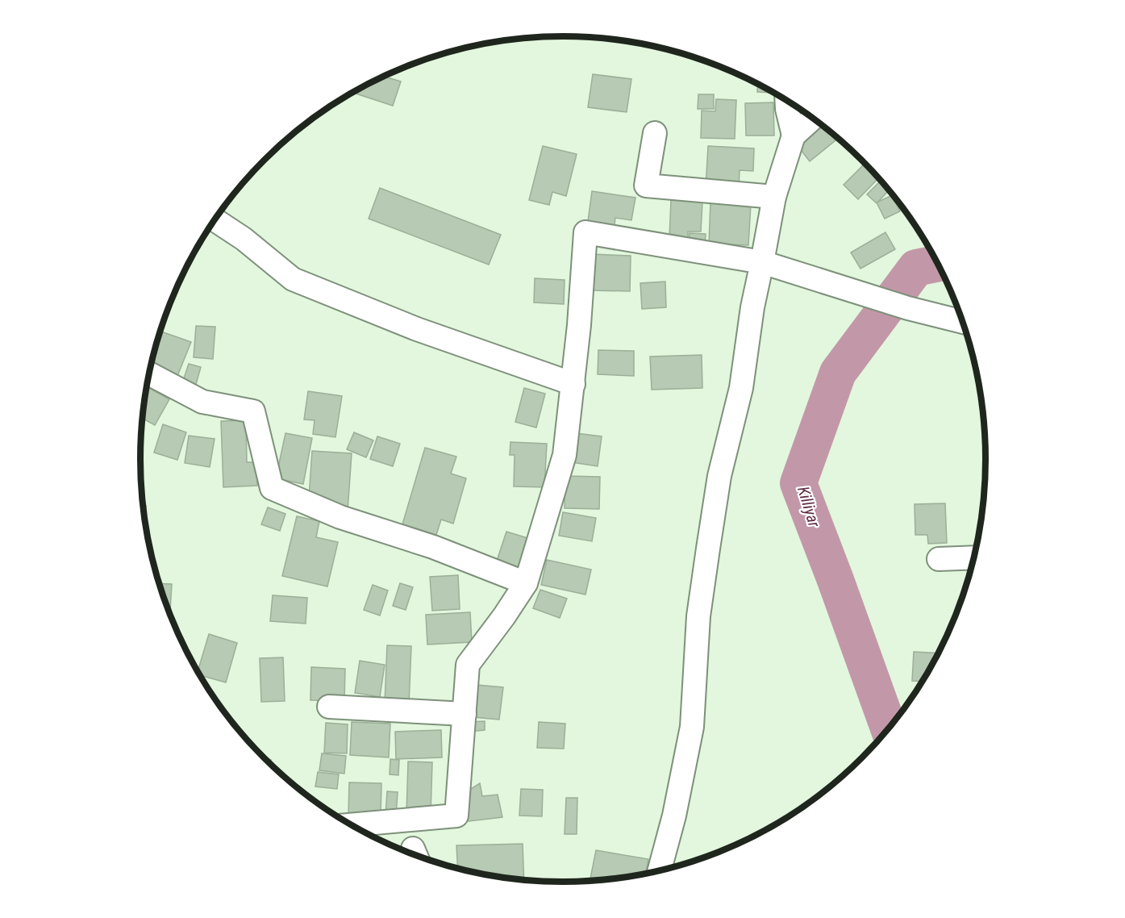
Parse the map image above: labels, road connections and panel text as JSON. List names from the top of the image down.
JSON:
{
  "water": ["Killiyar"]
}
